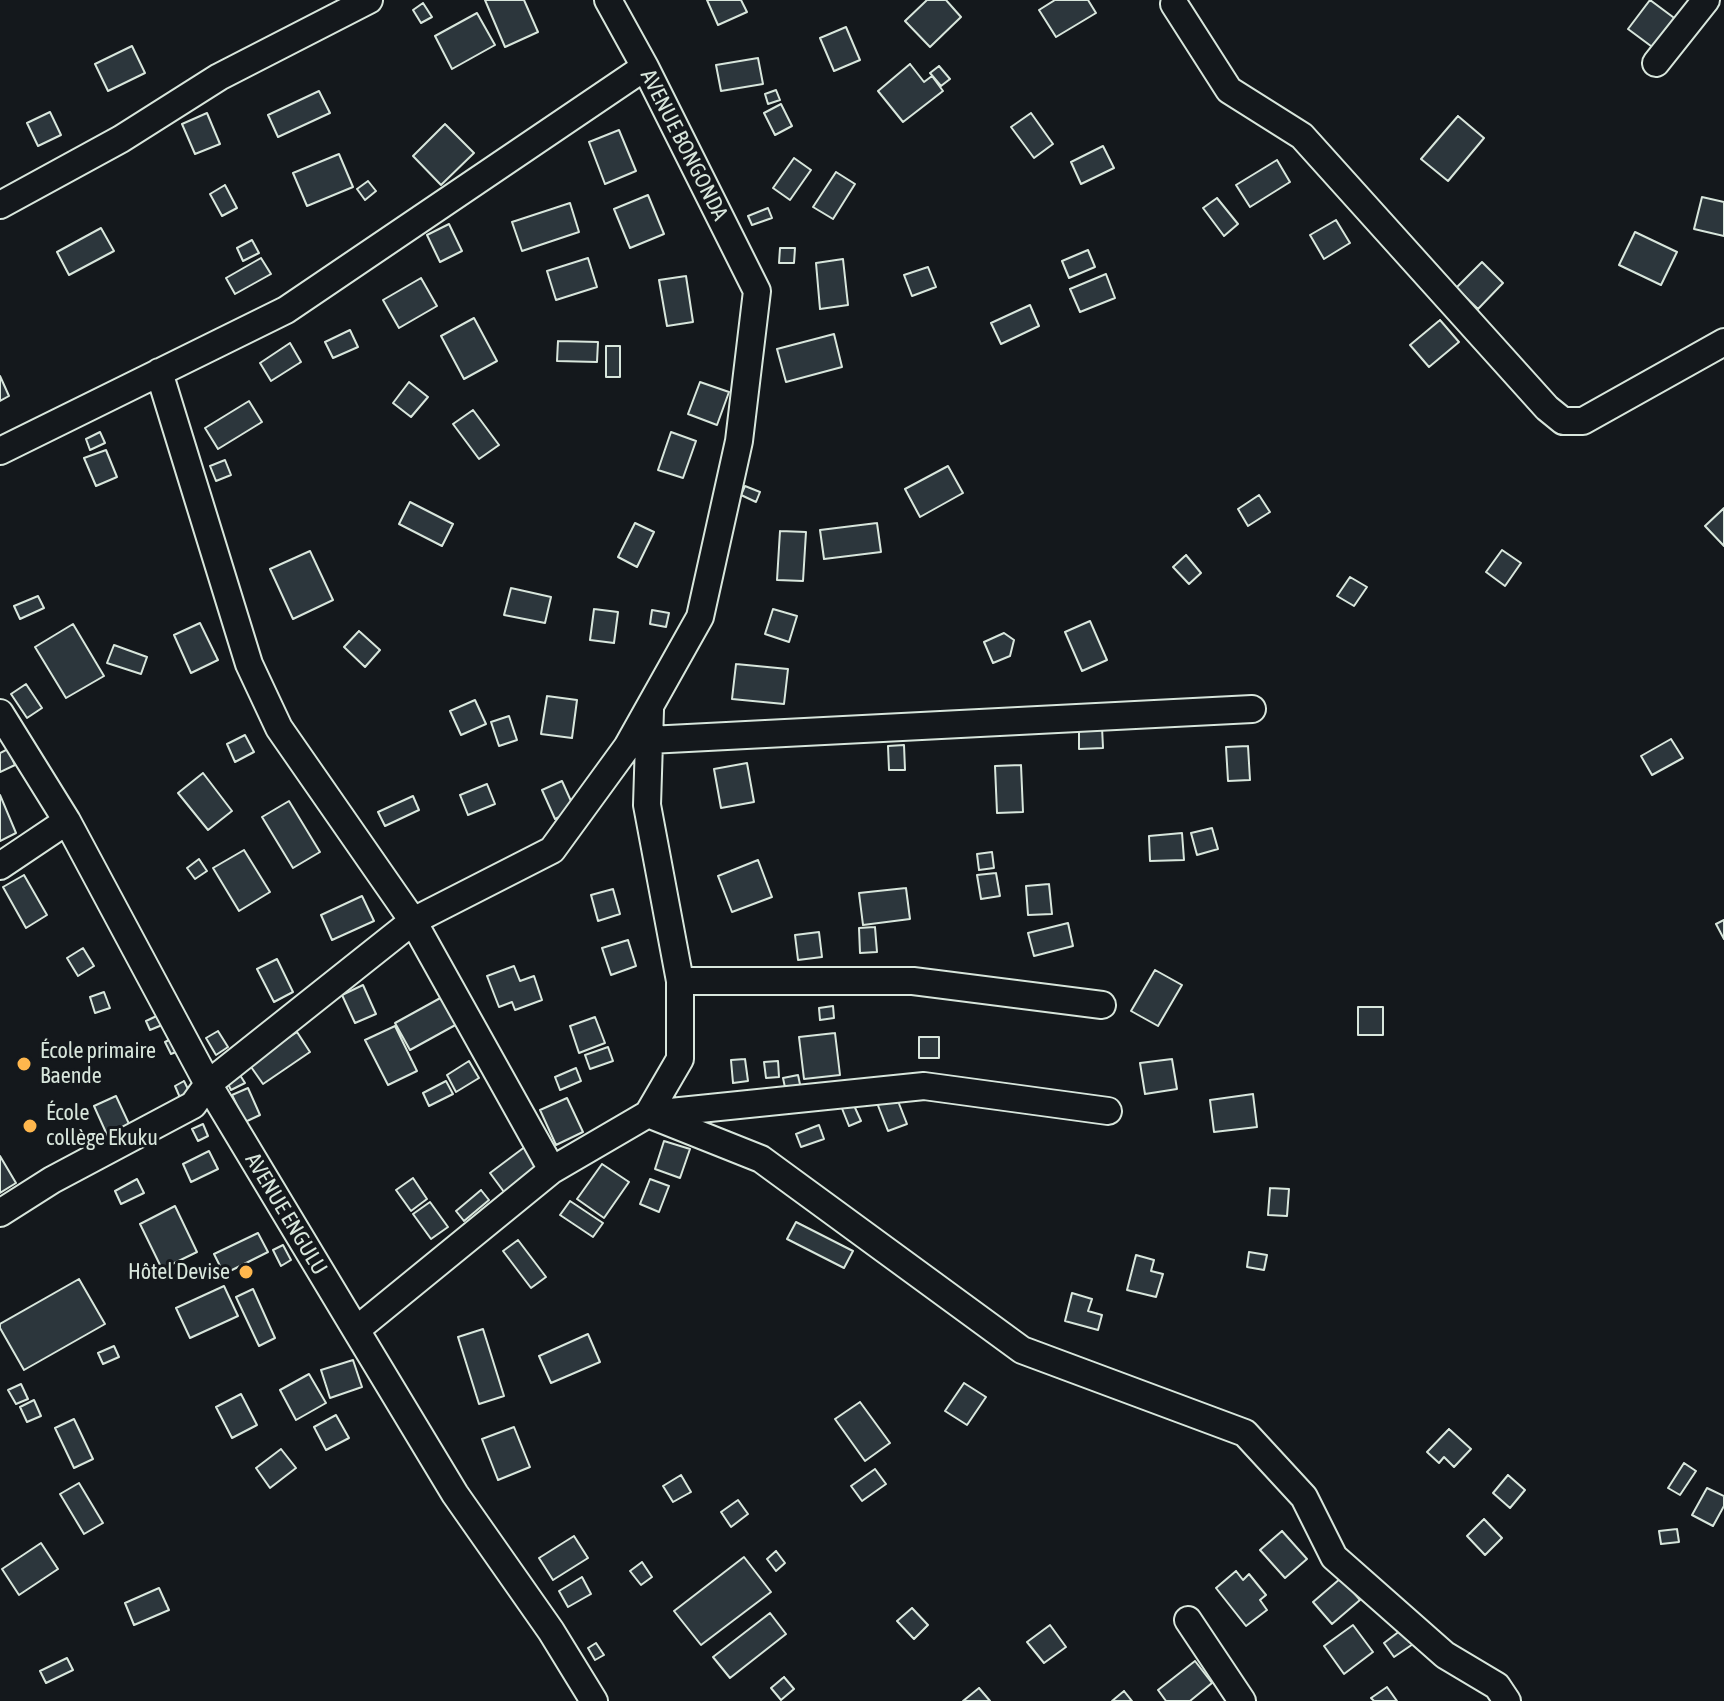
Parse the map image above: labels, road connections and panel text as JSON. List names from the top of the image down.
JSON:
{
  "streets": {
    "street": ["AVENUE BONGONDA", "AVENUE ENGULU"]
  },
  "places": ["École primaire Baende", "École collège Ekuku", "Hôtel Devise"]
}
